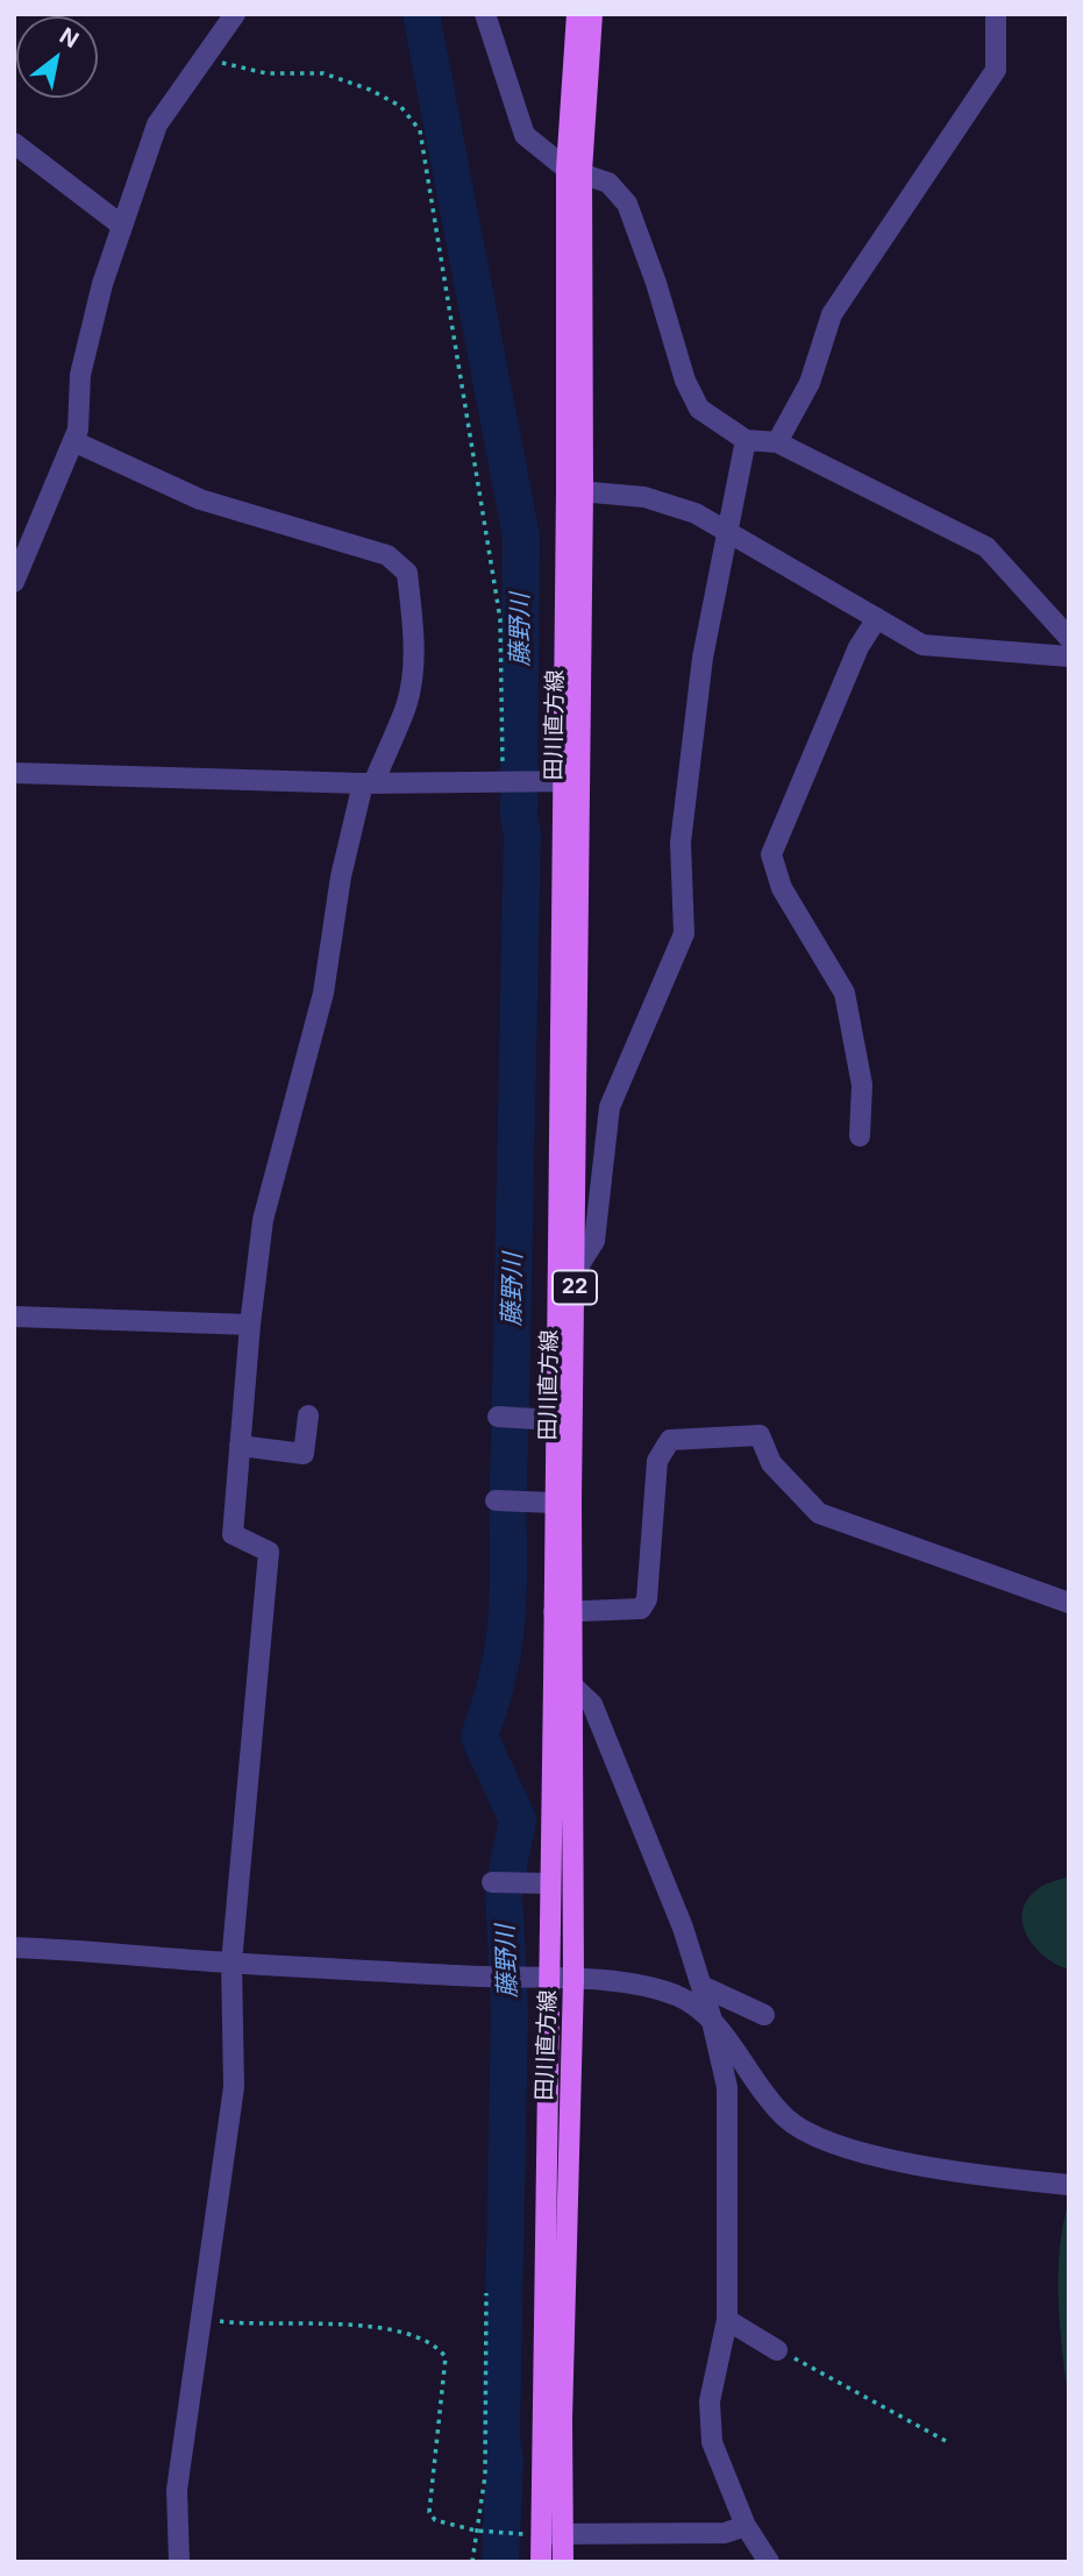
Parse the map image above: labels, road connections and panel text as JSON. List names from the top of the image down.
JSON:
{
  "streets": {
    "main road": ["田川直方線", "22"]
  },
  "water": ["藤野川"],
  "north": "top right"
}
